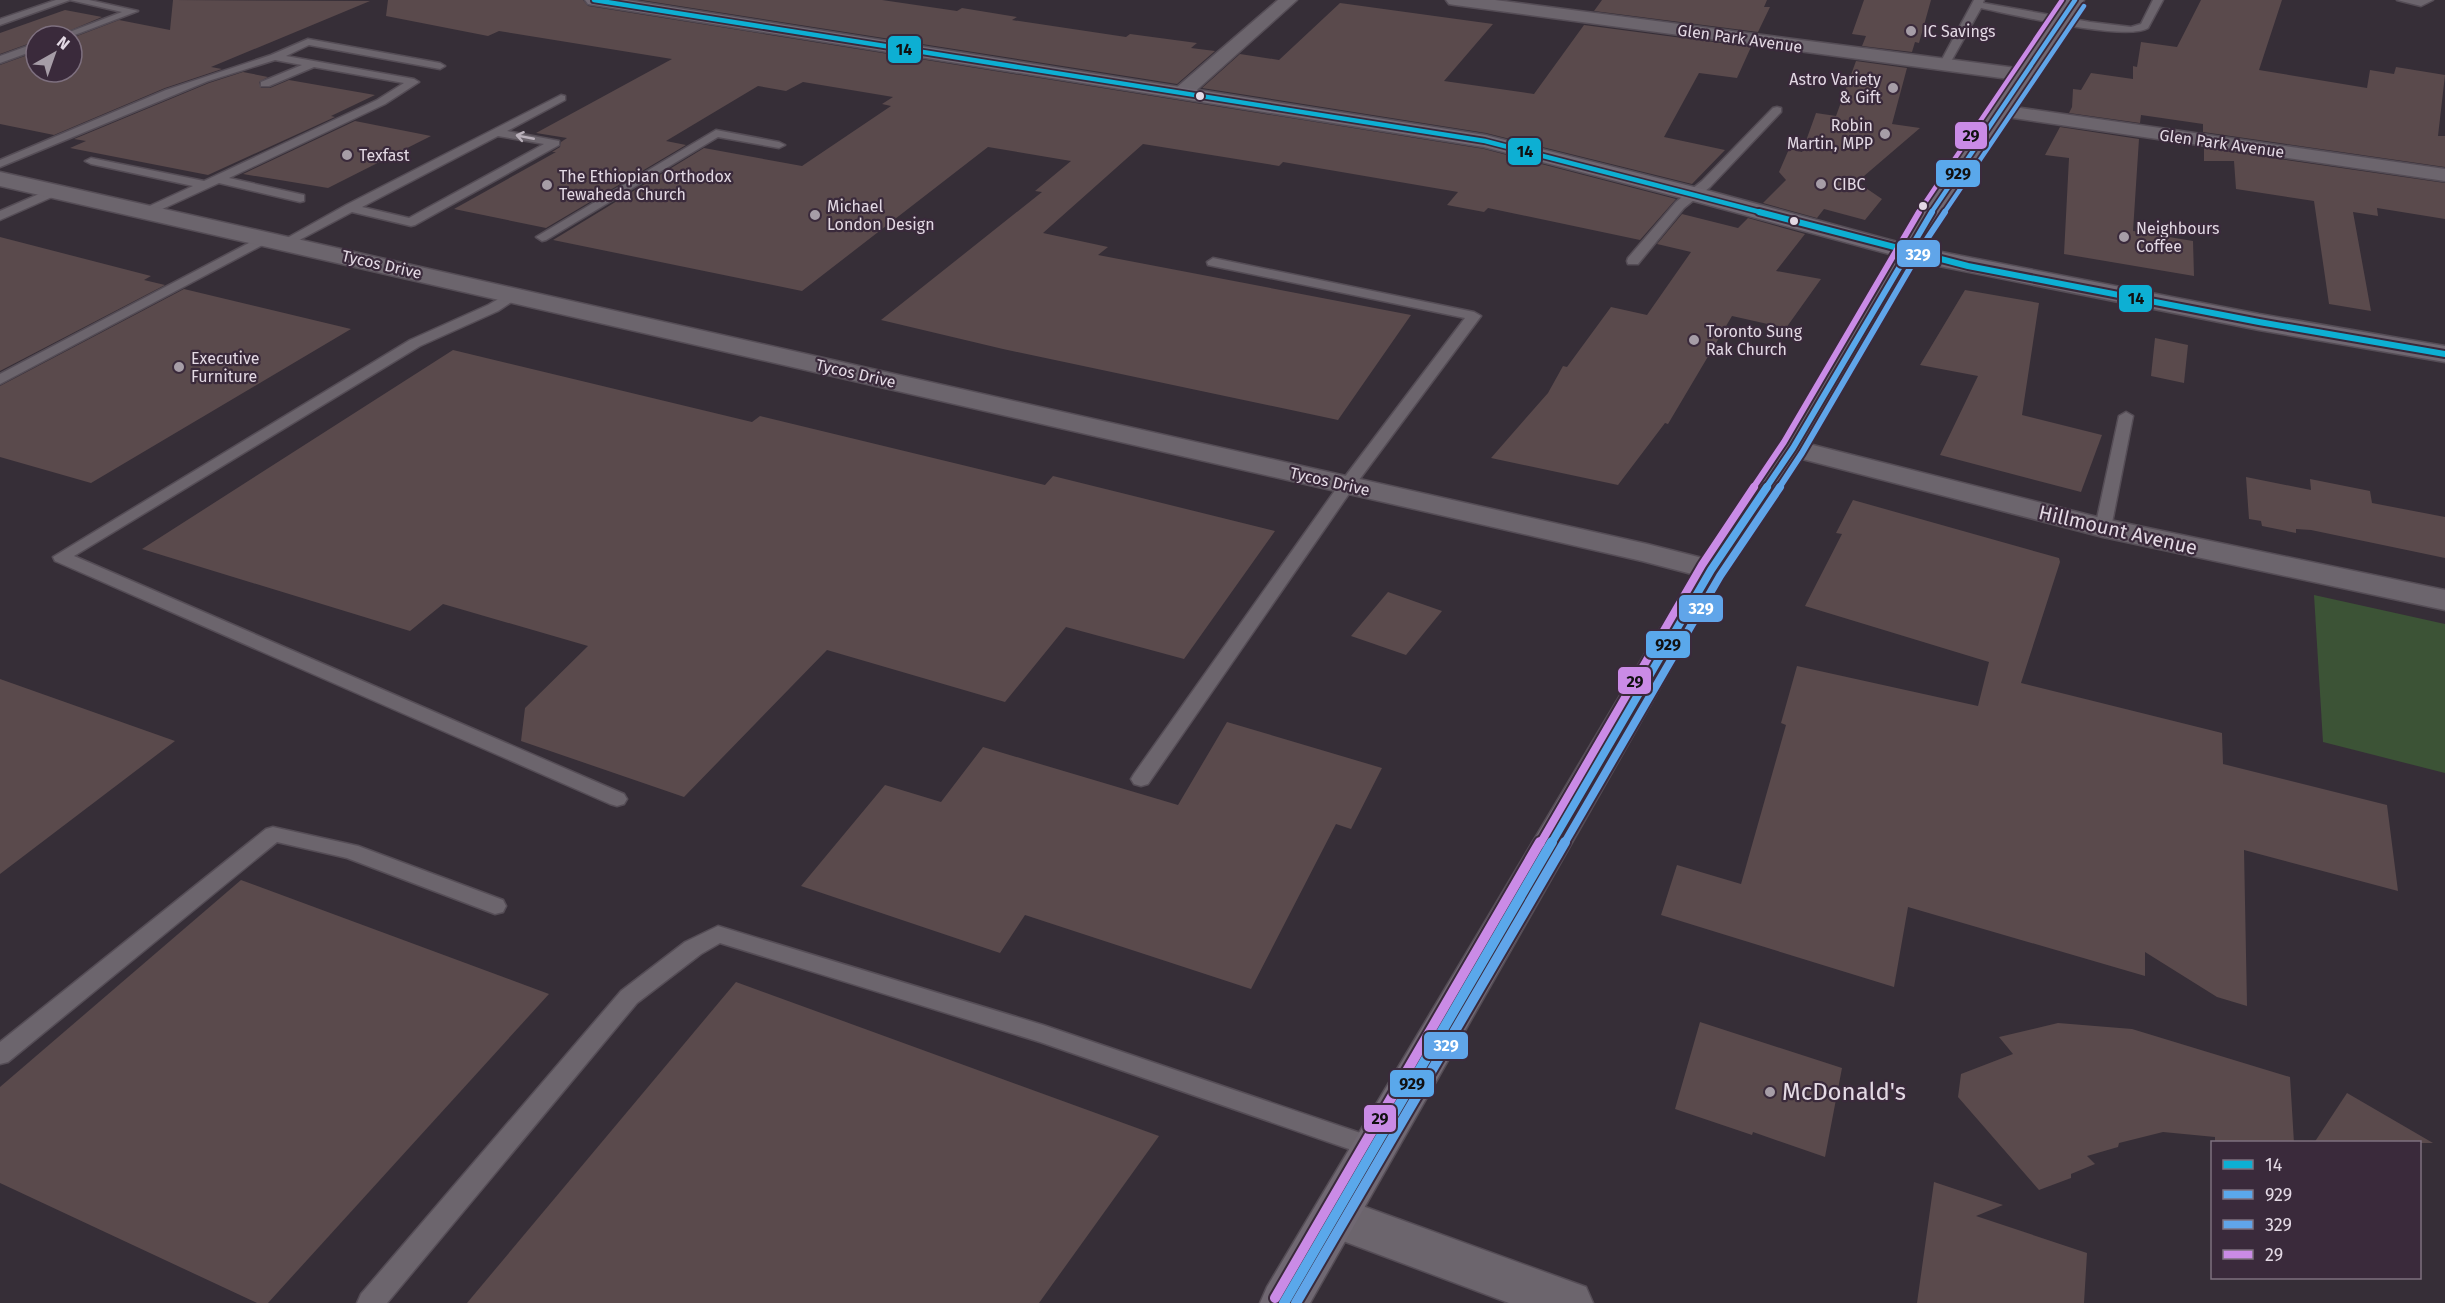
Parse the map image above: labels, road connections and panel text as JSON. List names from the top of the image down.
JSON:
{
  "streets": {
    "street": ["Glen Park Avenue", "Tycos Drive", "Hillmount Avenue"]
  },
  "places": [
    "IC Savings",
    "Astro Variety & Gift",
    "Robin Martin, MPP",
    "Texfast",
    "CIBC",
    "The Ethiopian Orthodox Tewaheda Church",
    "Michael London Design",
    "Neighbours Coffee",
    "Toronto Sung Rak Church",
    "Executive Furniture",
    "McDonald's"
  ],
  "lines": [
    "transit line 14",
    "transit line 929",
    "transit line 29",
    "transit line 329"
  ],
  "legend": [
    "14",
    "929",
    "329",
    "29"
  ],
  "north": "top right"
}
